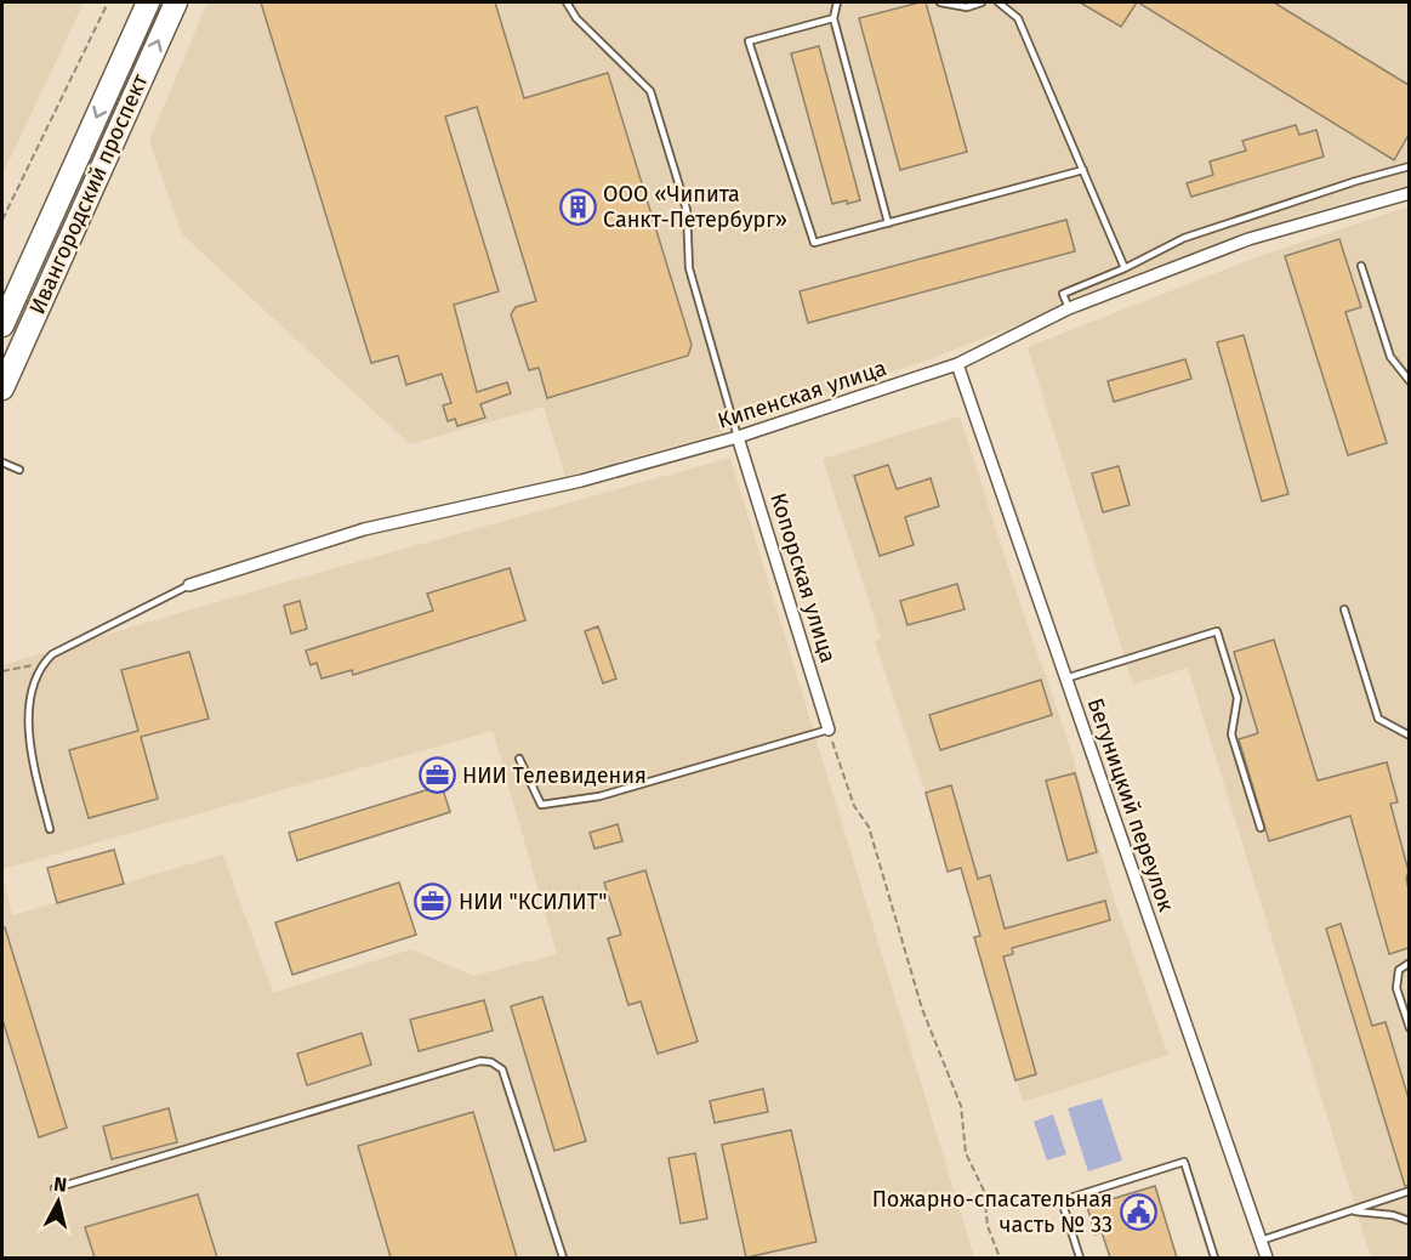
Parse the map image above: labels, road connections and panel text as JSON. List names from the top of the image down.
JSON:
{
  "streets": {
    "highway": ["Ивангородский проспект"],
    "street": ["Кипенская улица", "Копорская улица", "Бегуницкий переулок"]
  },
  "crossings": [
    ["Кипенская улица", "Копорская улица"],
    ["Кипенская улица", "Бегуницкий переулок"]
  ],
  "places": {
    "building": ["ООО «Чипита Санкт-Петербург»"],
    "office": ["НИИ Телевидения", "НИИ \"КСИЛИТ\""],
    "public building": ["Пожарно-спасательная часть № 33"]
  },
  "north": "top"
}
